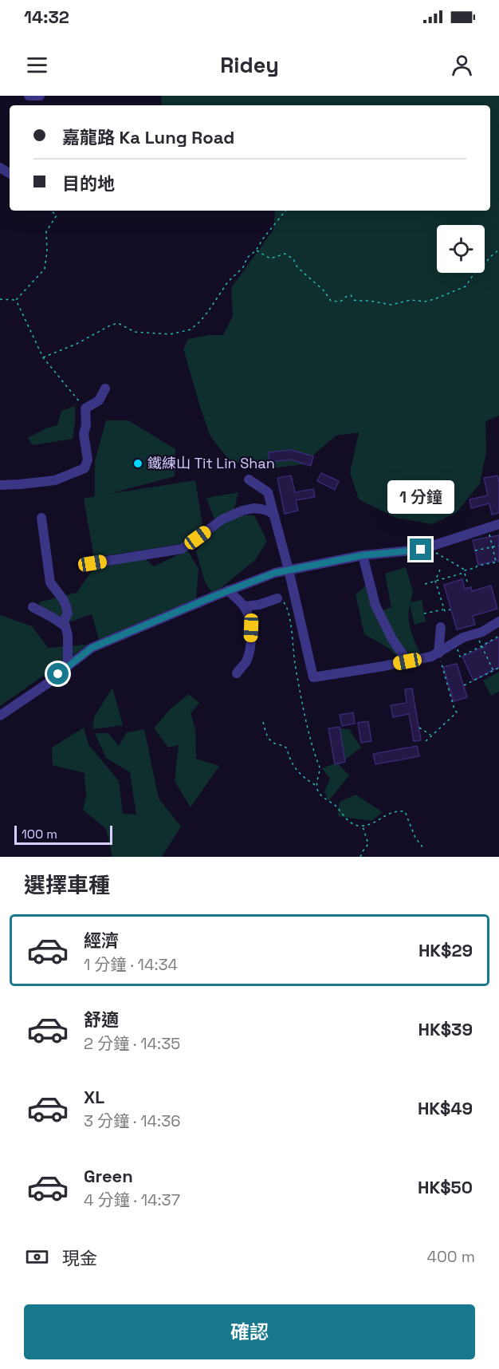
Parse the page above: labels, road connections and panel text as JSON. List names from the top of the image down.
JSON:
{
  "places": ["鐵練山 Tit Lin Shan"],
  "scale_bar": "100 m",
  "page": {
    "status": "14:32",
    "header": "Ridey",
    "banner": ["嘉龍路 Ka Lung Road", "目的地"],
    "bubble": "1 分鐘",
    "scale": "100 m",
    "heading": "選擇車種",
    "list": [
      {
        "name": "經濟",
        "note": "1 分鐘 · 14:34",
        "value": "HK$29"
      },
      {
        "name": "舒適",
        "note": "2 分鐘 · 14:35",
        "value": "HK$39"
      },
      {
        "name": "XL",
        "note": "3 分鐘 · 14:36",
        "value": "HK$49"
      },
      {
        "name": "Green",
        "note": "4 分鐘 · 14:37",
        "value": "HK$50"
      }
    ],
    "pay": ["現金", "400 m"],
    "buttons": "確認"
  }
}
